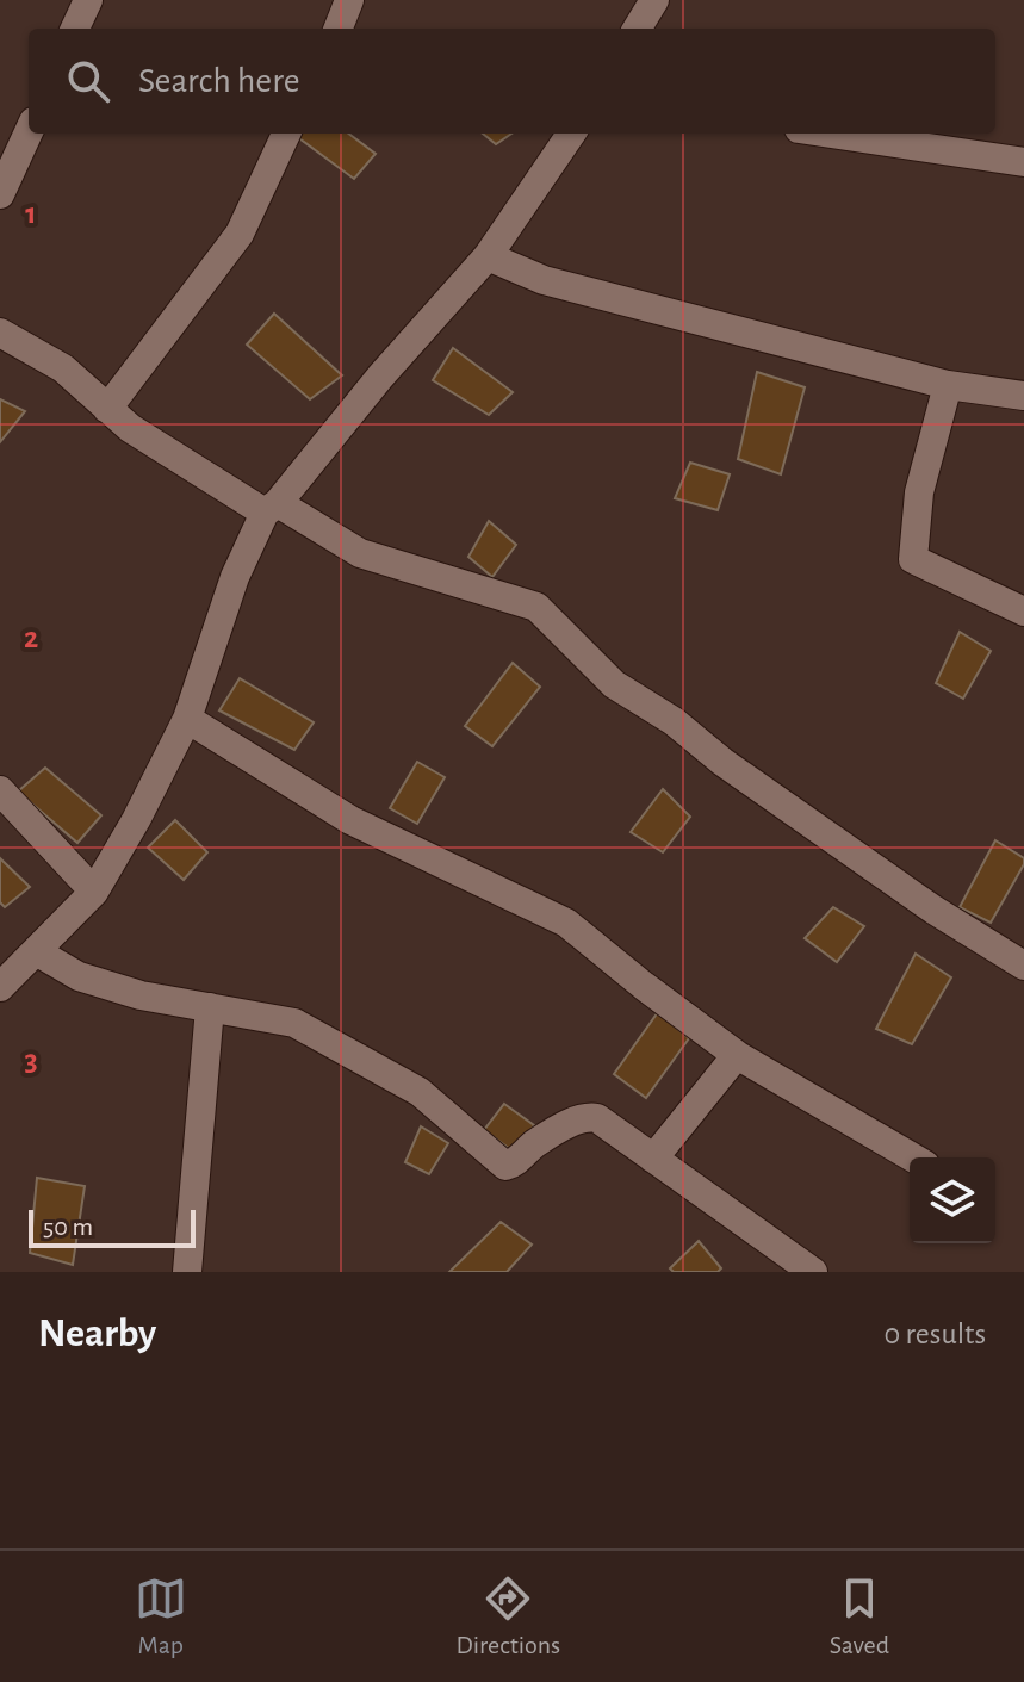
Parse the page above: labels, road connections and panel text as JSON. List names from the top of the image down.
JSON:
{
  "scale_bar": "50 m",
  "page": {
    "search": "Search here",
    "scale": "50 m",
    "heading": ["Nearby", "0 results"],
    "nav": ["Map", "Directions", "Saved"]
  },
  "grid": {
    "rows": ["1", "2", "3"]
  }
}
